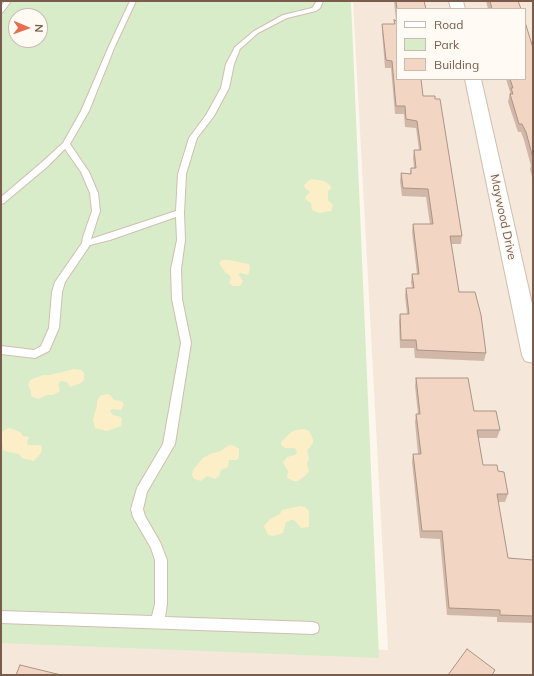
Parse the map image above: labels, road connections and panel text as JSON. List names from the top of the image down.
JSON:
{
  "streets": {
    "street": ["Maywood Drive"]
  },
  "legend": ["Road", "Park", "Building"],
  "north": "right"
}
